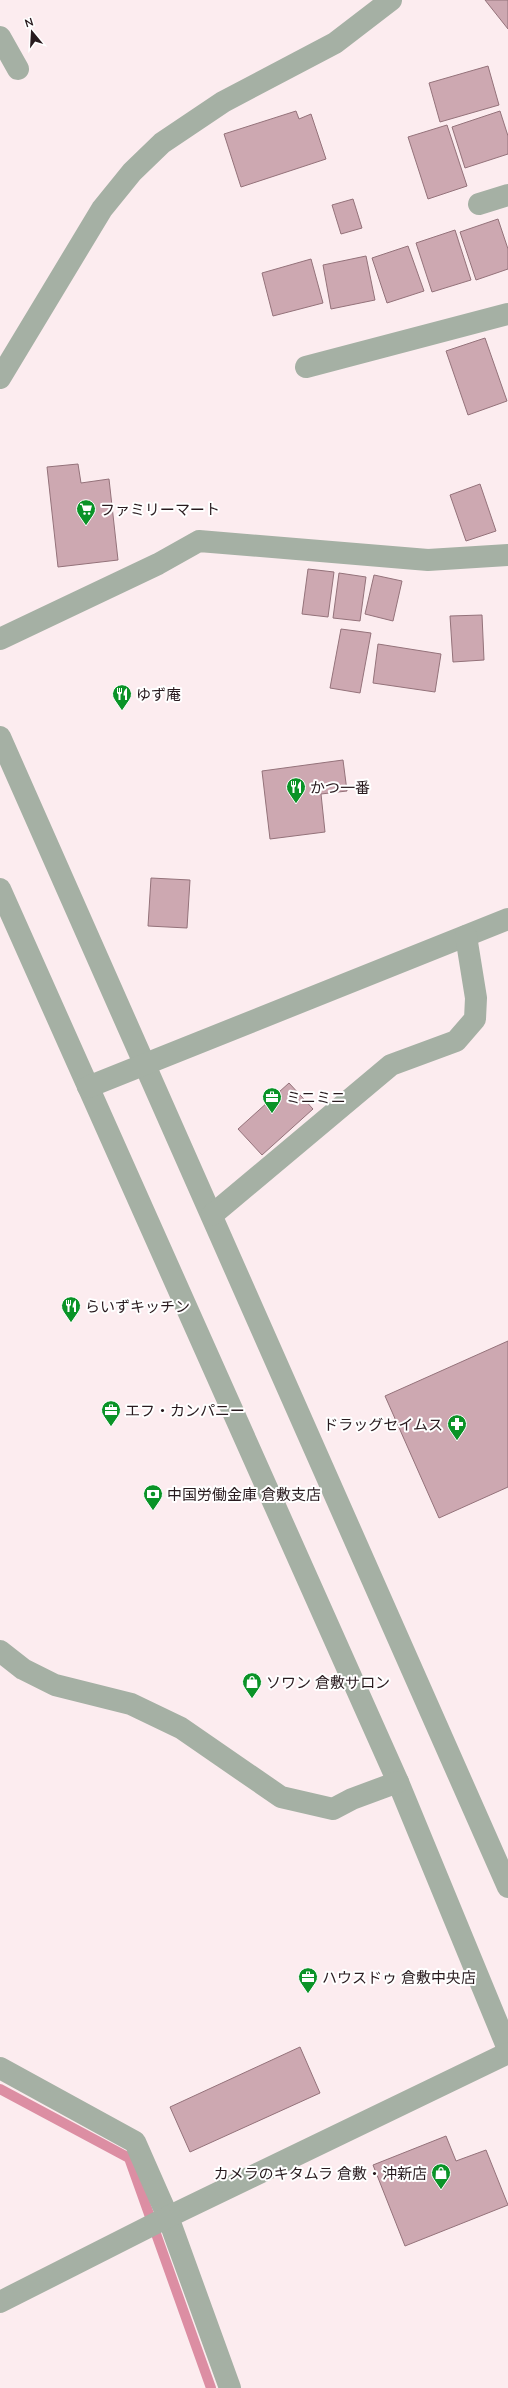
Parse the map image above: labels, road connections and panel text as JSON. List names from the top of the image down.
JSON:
{
  "places": {
    "supermarket": ["ファミリーマート"],
    "restaurant": ["ゆず庵", "かつ一番", "らいずキッチン"],
    "office": ["ミニミニ", "エフ・カンパニー", "ハウスドゥ 倉敷中央店"],
    "pharmacy": ["ドラッグセイムス"],
    "bank": ["中国労働金庫 倉敷支店"],
    "shop": ["ソワン 倉敷サロン", "カメラのキタムラ 倉敷・沖新店"]
  },
  "north": "top"
}
